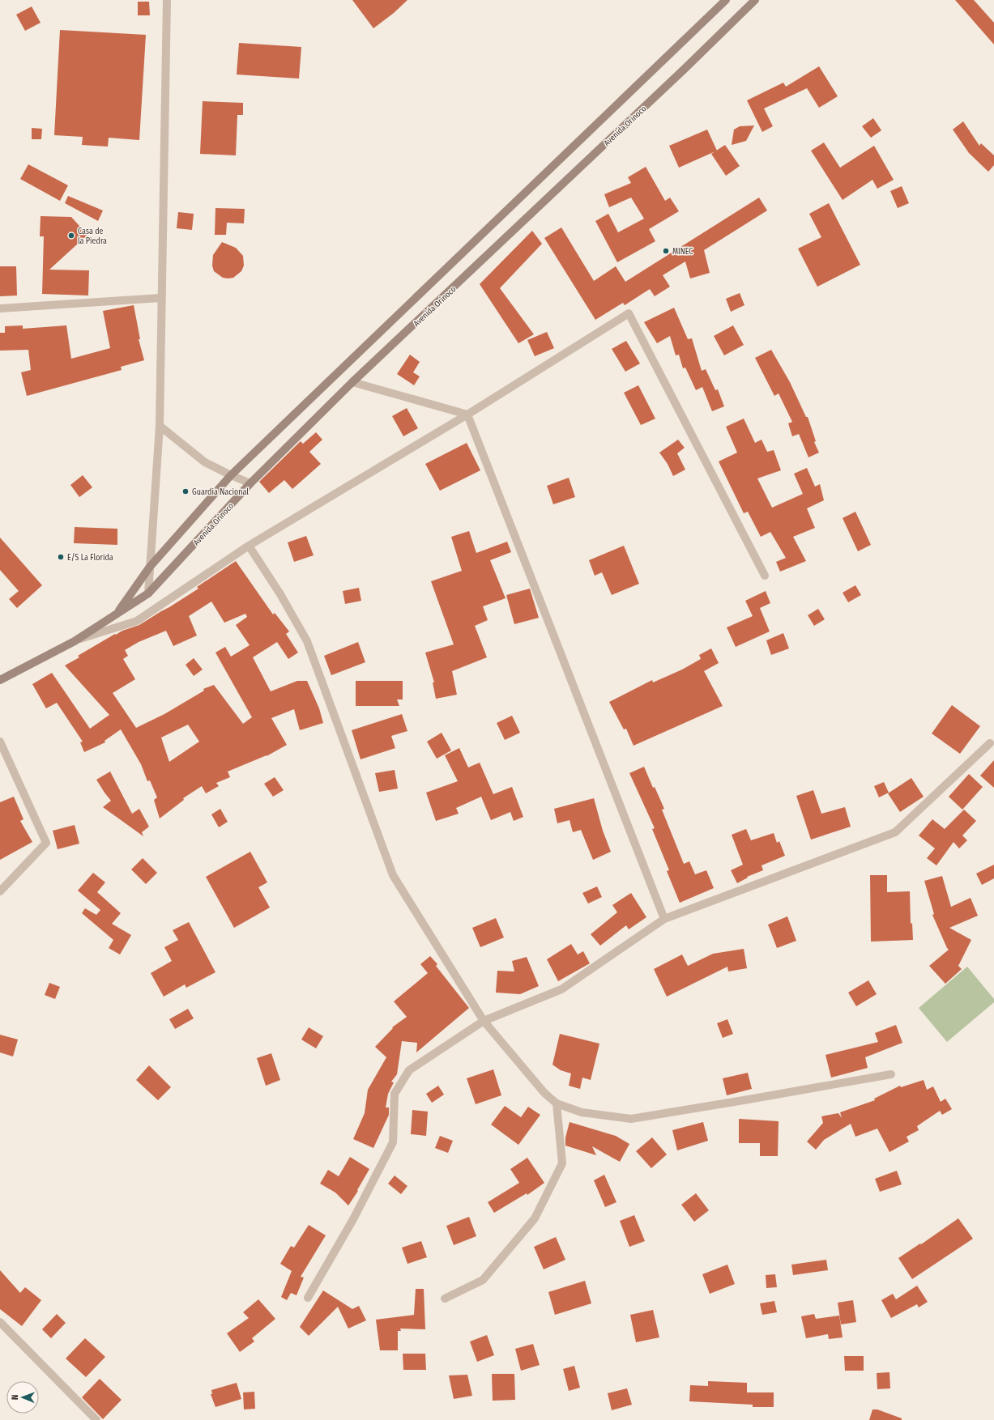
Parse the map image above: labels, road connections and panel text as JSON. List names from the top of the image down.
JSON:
{
  "streets": {
    "street": ["Avenida Orinoco"]
  },
  "places": [
    "Casa de la Piedra",
    "MINEC",
    "Guardia Nacional",
    "E/S La Florida"
  ],
  "north": "left"
}
